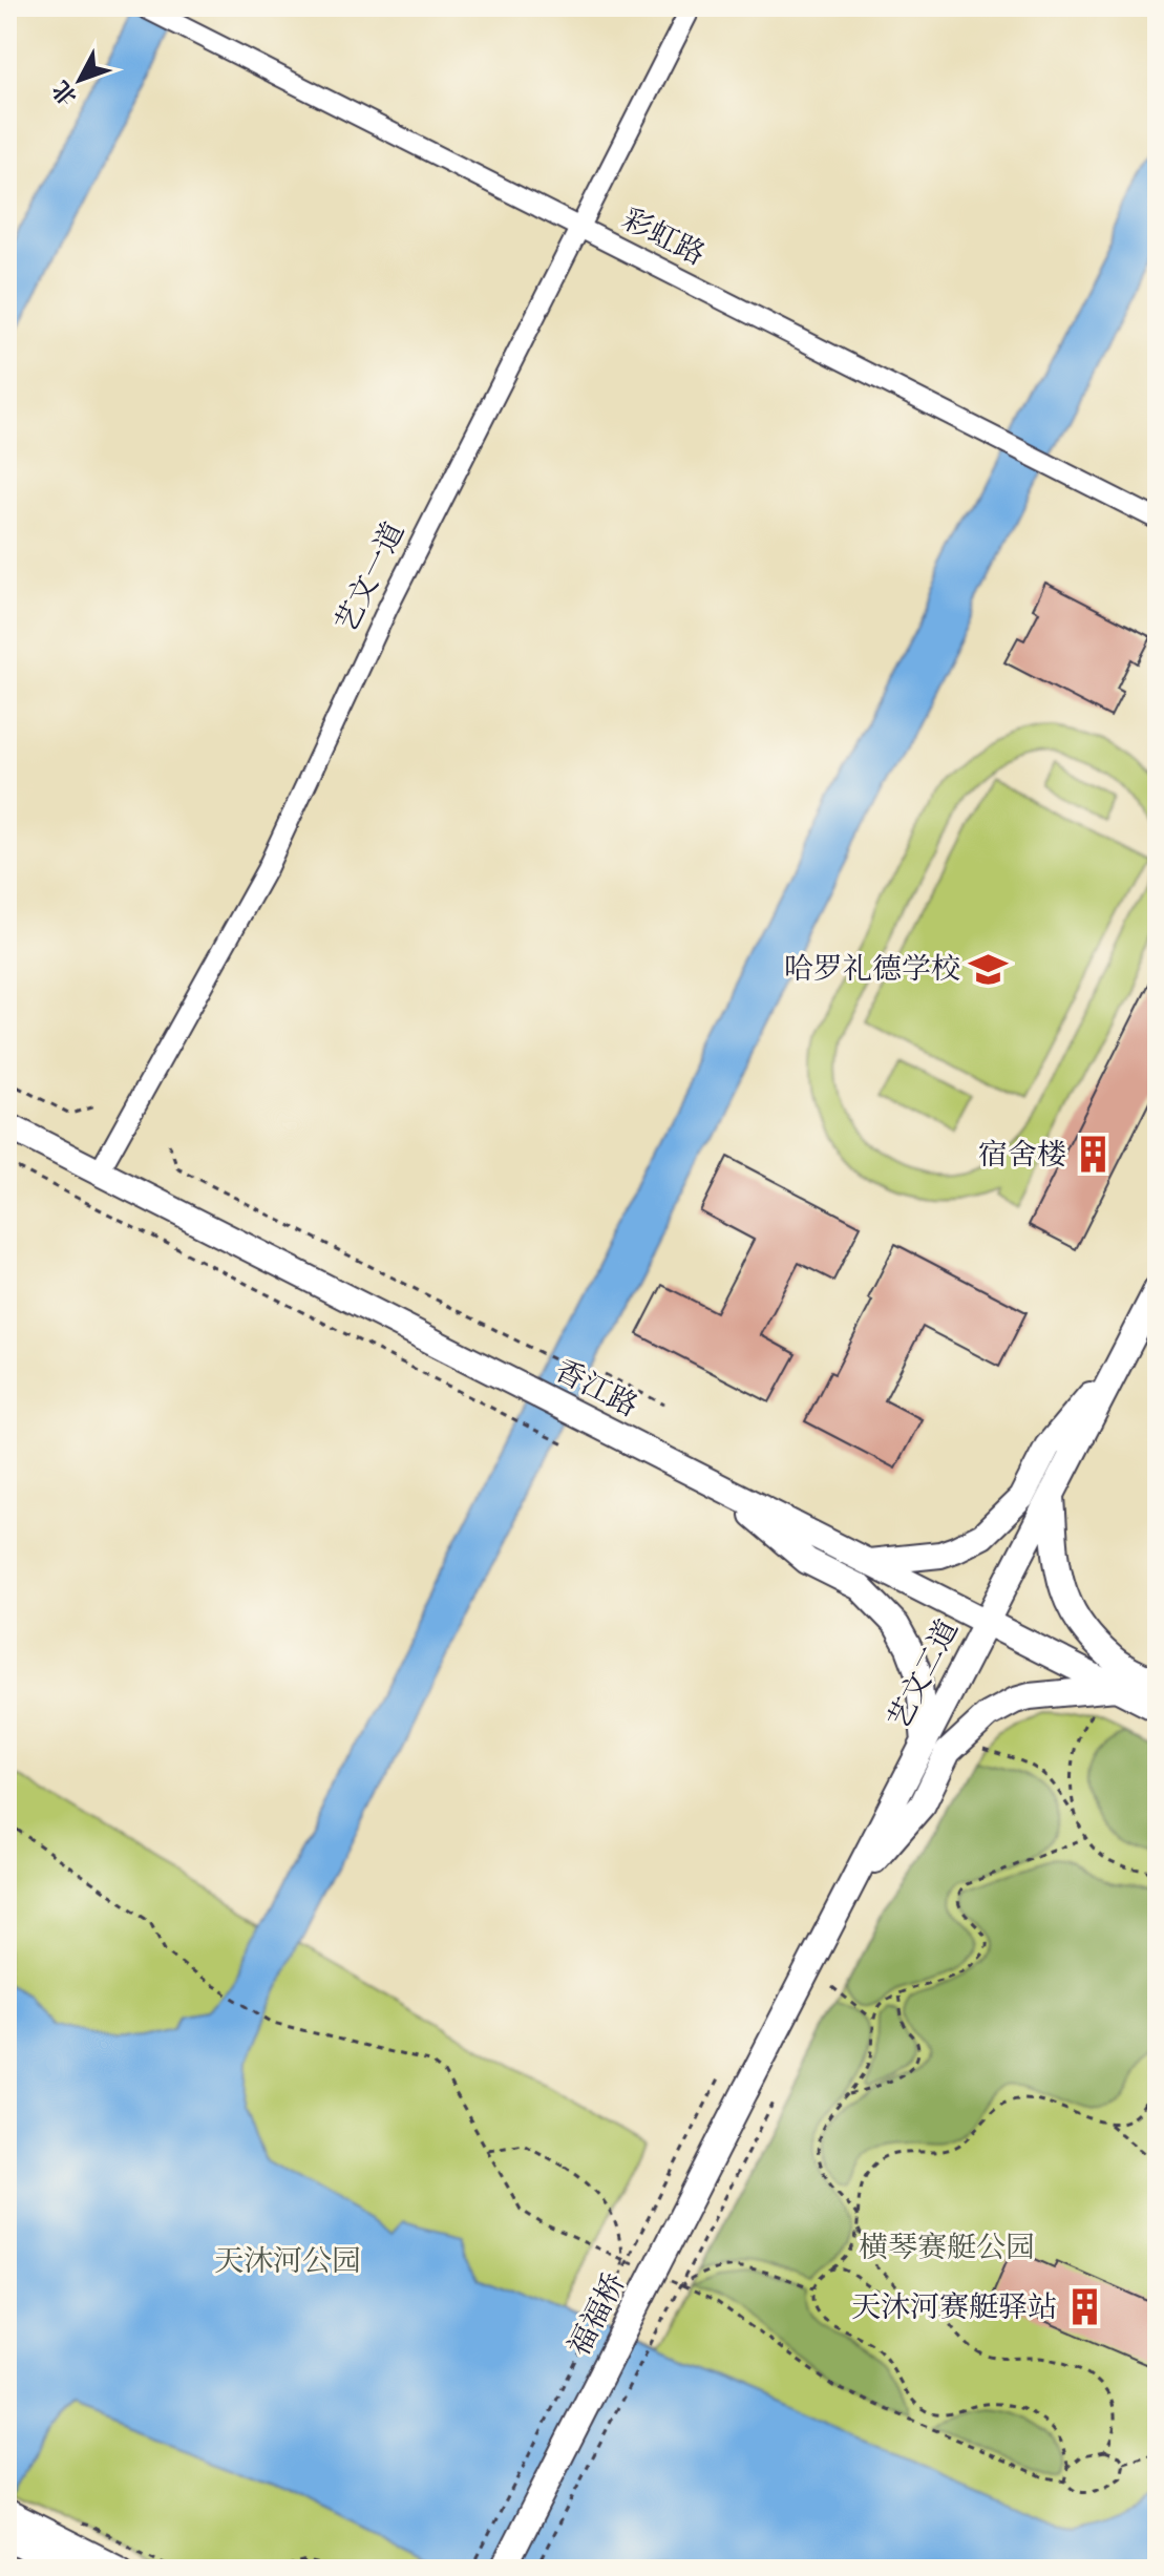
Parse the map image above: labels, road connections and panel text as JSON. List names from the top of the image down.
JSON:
{
  "streets": {
    "main road": ["香江路", "艺文二道", "福福桥"],
    "street": ["彩虹路", "艺文一道"]
  },
  "crossings": [
    ["彩虹路", "艺文一道"],
    ["艺文一道", "香江路"],
    ["香江路", "艺文二道"],
    ["艺文二道", "福福桥"]
  ],
  "parks": ["横琴赛艇公园", "天沐河公园"],
  "places": {
    "school or university": ["哈罗礼德学校"],
    "building": ["宿舍楼", "天沐河赛艇驿站"]
  },
  "north": "bottom left"
}
